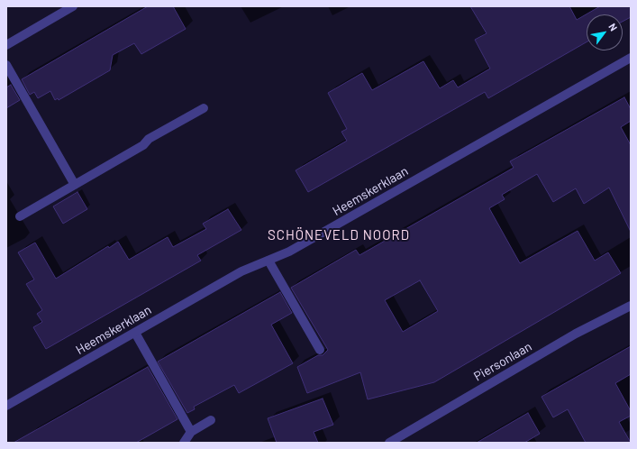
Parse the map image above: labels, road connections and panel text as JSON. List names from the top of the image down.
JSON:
{
  "streets": {
    "street": ["Heemskerklaan", "Piersonlaan"]
  },
  "districts": ["SCHÖNEVELD NOORD"],
  "north": "top right"
}
